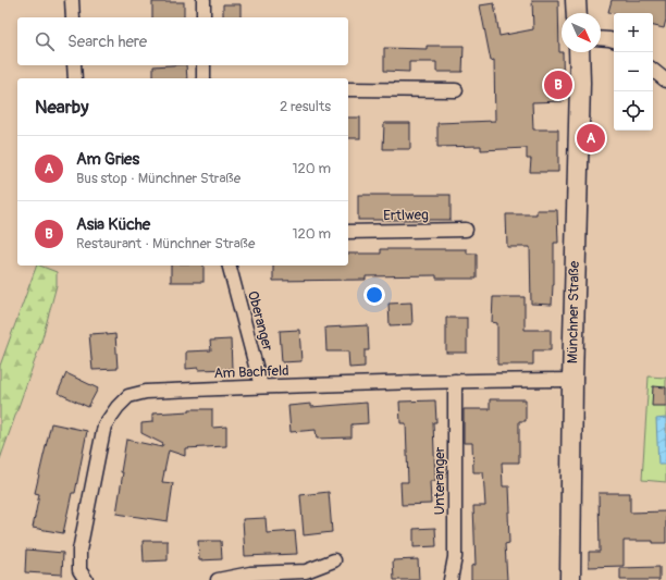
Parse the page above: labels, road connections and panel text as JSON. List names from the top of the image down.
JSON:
{
  "streets": {
    "main road": ["Münchner Straße"],
    "street": [
      "Ertlweg",
      "Oberanger",
      "Am Bachfeld",
      "Unteranger"
    ]
  },
  "crossings": [
    ["Münchner Straße", "Am Bachfeld"],
    ["Oberanger", "Am Bachfeld"],
    ["Am Bachfeld", "Unteranger"]
  ],
  "north": "bottom right",
  "page": {
    "map_buttons": ["+", "−"],
    "search": "Search here",
    "pins": ["B", "A"],
    "heading": ["Nearby", "2 results"],
    "list": [
      {
        "mark": "A",
        "name": "Am Gries",
        "note": "Bus stop · Münchner Straße",
        "value": "120 m"
      },
      {
        "mark": "B",
        "name": "Asia Küche",
        "note": "Restaurant · Münchner Straße",
        "value": "120 m"
      }
    ]
  }
}
